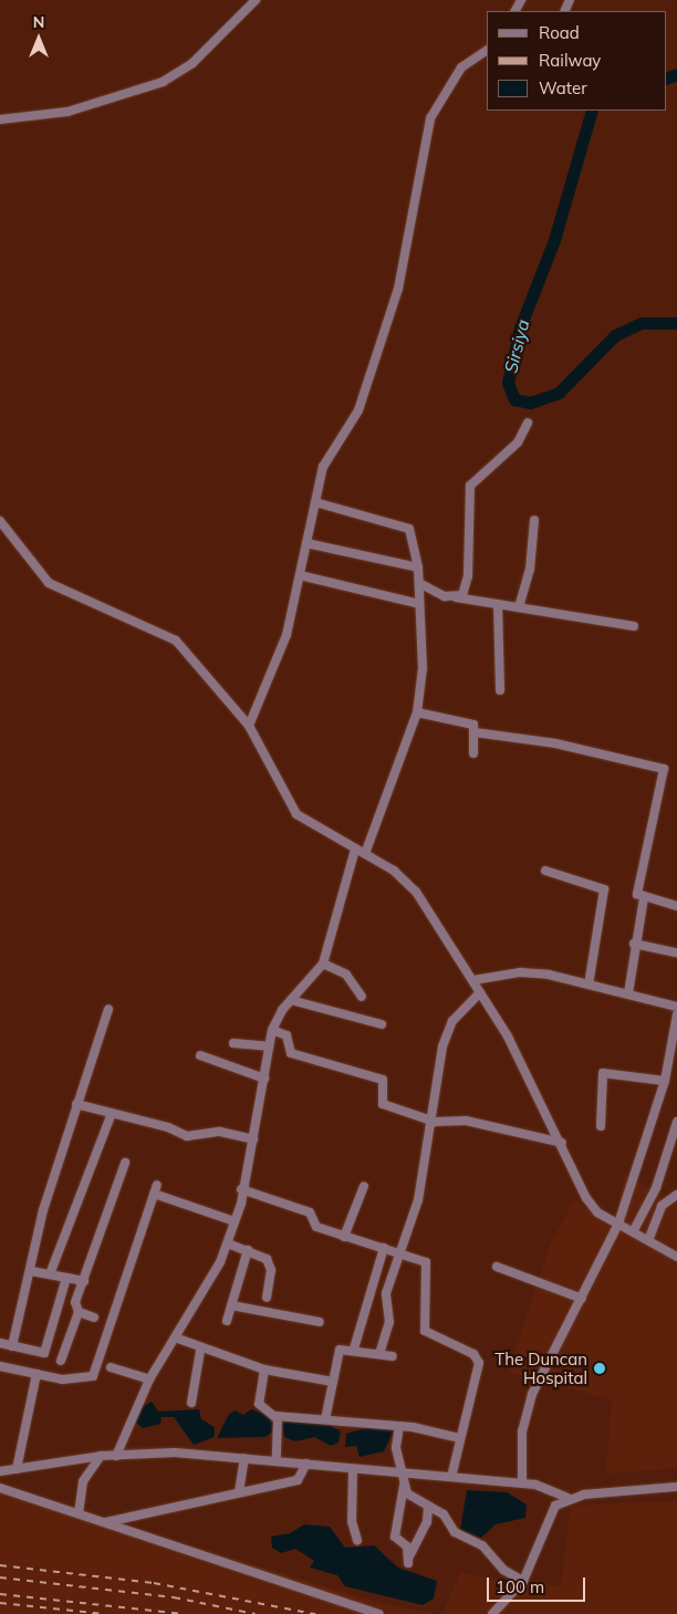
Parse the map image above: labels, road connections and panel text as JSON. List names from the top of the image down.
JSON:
{
  "water": ["Sirsiya"],
  "places": ["The Duncan Hospital"],
  "legend": ["Road", "Railway", "Water"],
  "scale_bar": "100 m",
  "north": "top"
}
